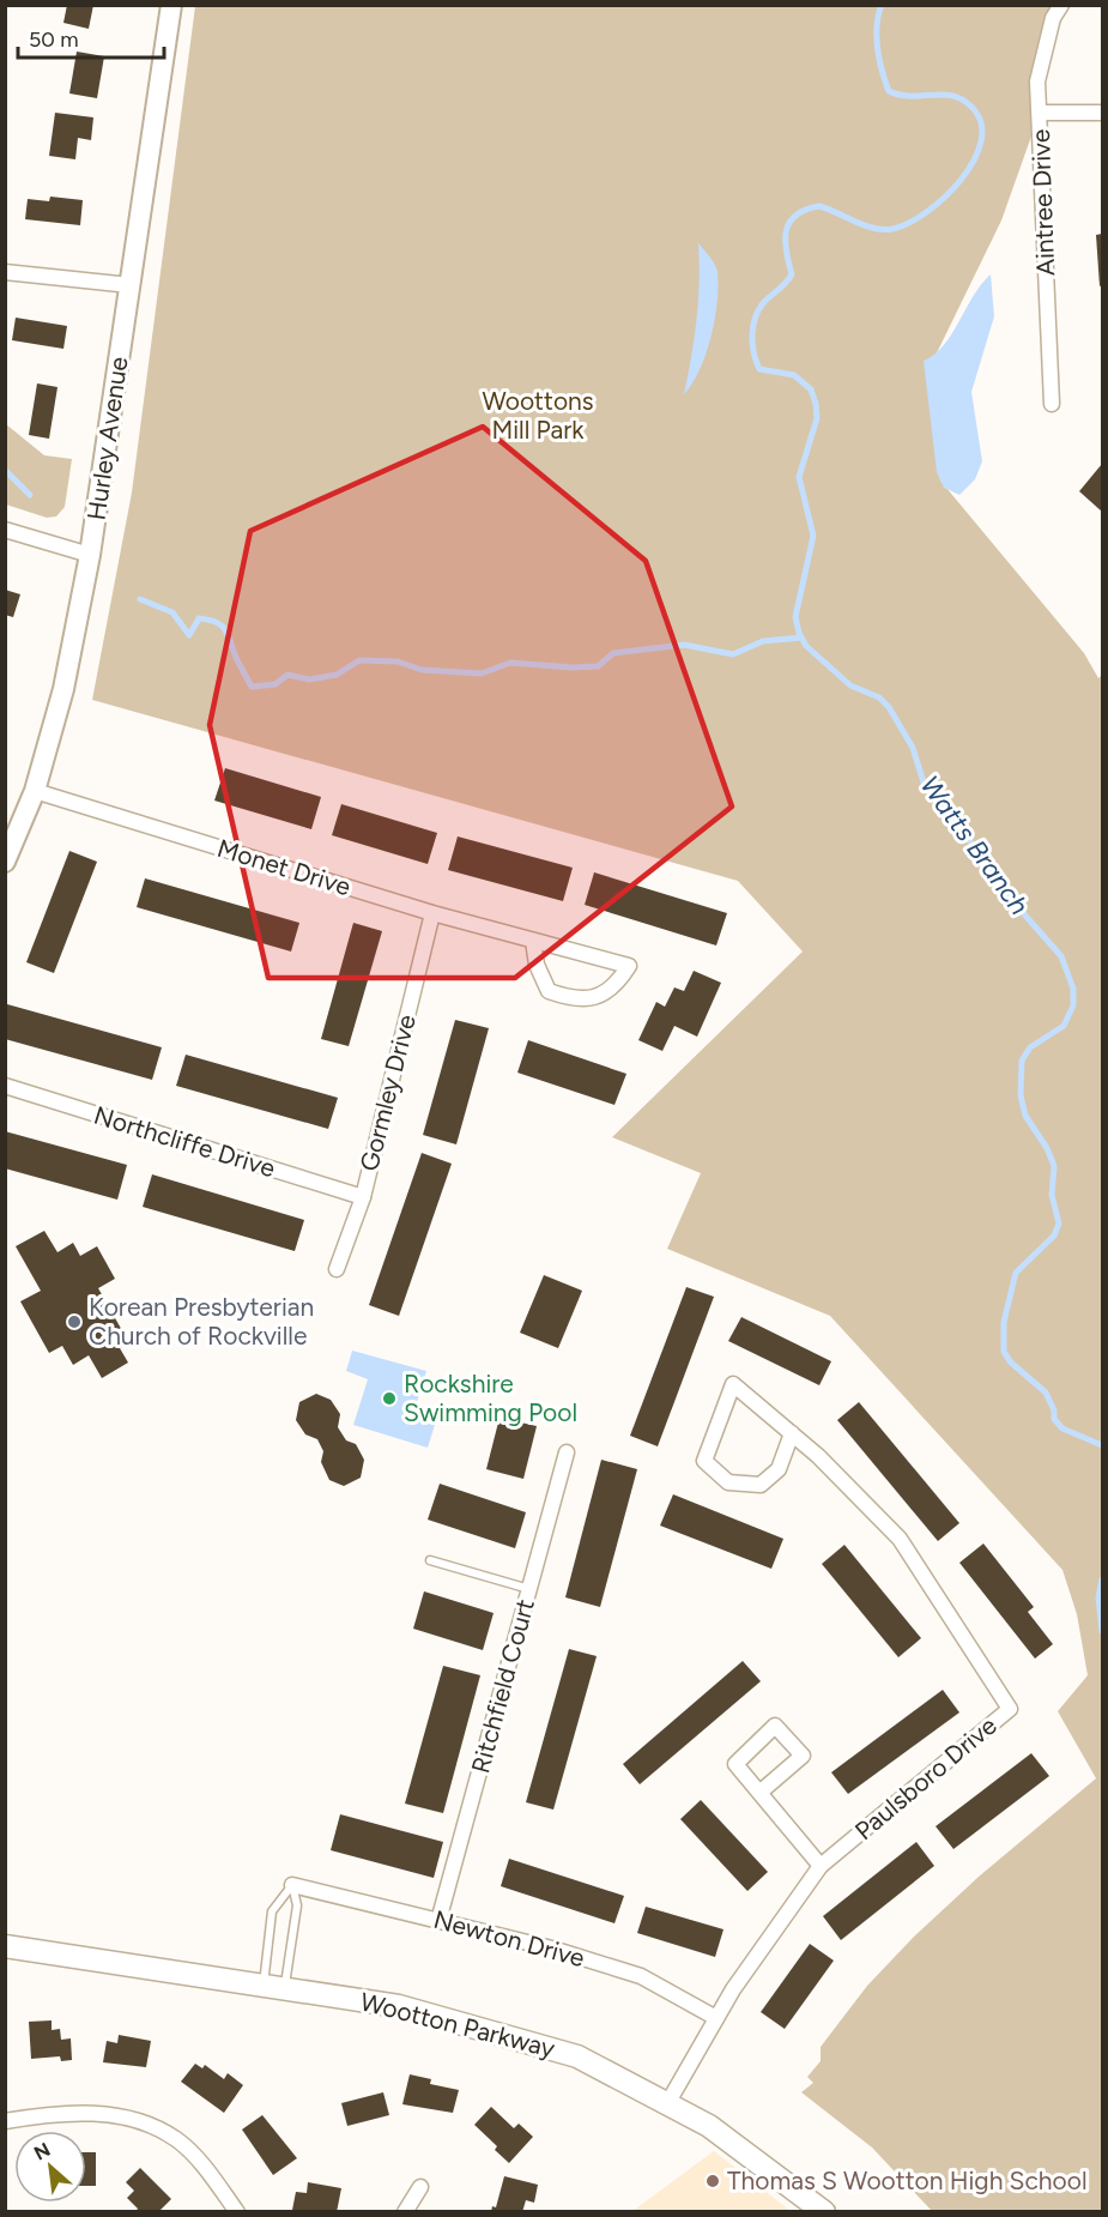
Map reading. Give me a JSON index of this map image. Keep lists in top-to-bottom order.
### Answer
{
  "streets": {
    "main road": ["Wootton Parkway"],
    "street": [
      "Aintree Drive",
      "Hurley Avenue",
      "Monet Drive",
      "Gormley Drive",
      "Northcliffe Drive",
      "Ritchfield Court",
      "Paulsboro Drive",
      "Newton Drive"
    ]
  },
  "crossings": [
    ["Hurley Avenue", "Monet Drive"],
    ["Monet Drive", "Gormley Drive"],
    ["Gormley Drive", "Northcliffe Drive"],
    ["Ritchfield Court", "Newton Drive"],
    ["Paulsboro Drive", "Newton Drive"],
    ["Paulsboro Drive", "Wootton Parkway"]
  ],
  "water": ["Watts Branch"],
  "parks": ["Woottons Mill Park"],
  "places": ["Korean Presbyterian Church of Rockville", "Rockshire Swimming Pool", "Thomas S Wootton High School"],
  "scale_bar": "50 m",
  "north": "top left"
}
